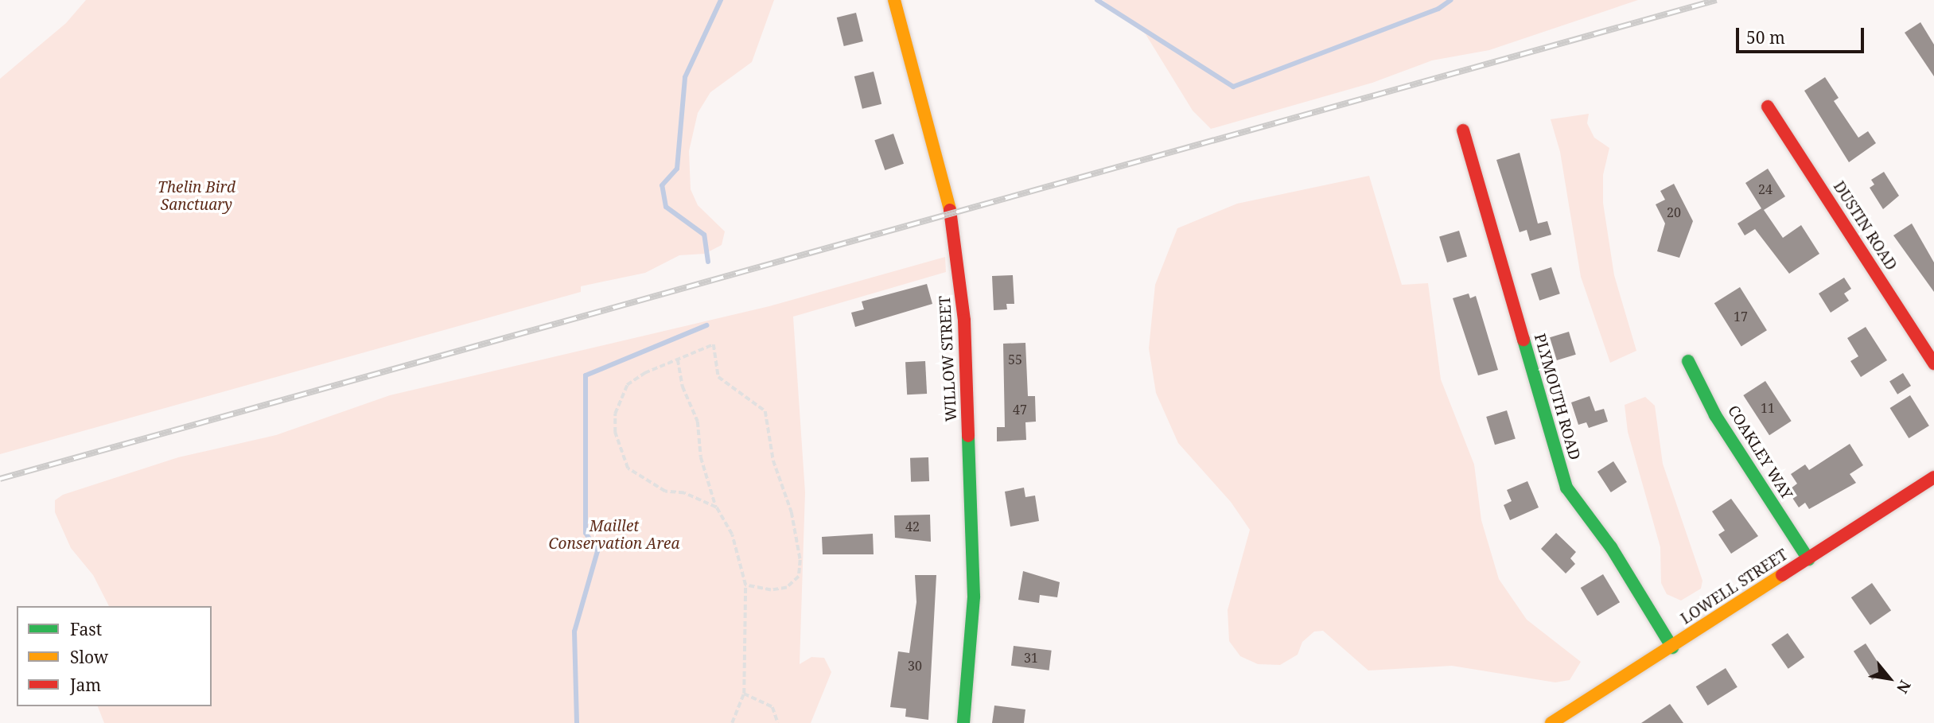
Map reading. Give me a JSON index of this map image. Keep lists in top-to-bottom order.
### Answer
{
  "streets": {
    "main road": [
      "DUSTIN ROAD",
      "WILLOW STREET",
      "PLYMOUTH ROAD",
      "COAKLEY WAY",
      "LOWELL STREET"
    ]
  },
  "crossings": [
    ["PLYMOUTH ROAD", "LOWELL STREET"],
    ["COAKLEY WAY", "LOWELL STREET"]
  ],
  "parks": ["Thelin Bird Sanctuary", "Maillet Conservation Area"],
  "house_numbers": [
    "24",
    "20",
    "17",
    "55",
    "11",
    "47",
    "42",
    "31",
    "30"
  ],
  "legend": ["Fast", "Slow", "Jam"],
  "scale_bar": "50 m",
  "north": "bottom right"
}
